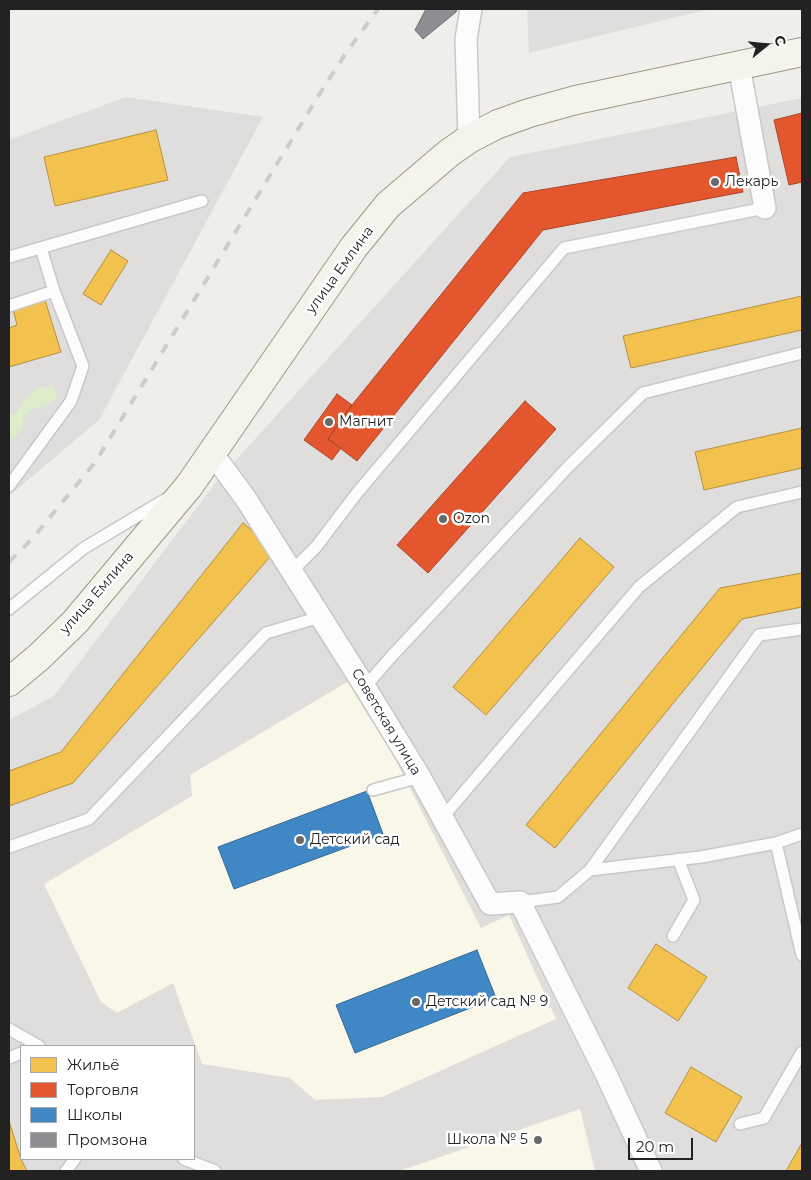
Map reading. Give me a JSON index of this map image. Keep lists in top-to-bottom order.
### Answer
{
  "streets": {
    "street": ["улица Емлина", "Советская улица"]
  },
  "crossings": [
    ["улица Емлина", "Советская улица"]
  ],
  "places": [
    "Лекарь",
    "Магнит",
    "Ozon",
    "Детский сад",
    "Детский сад № 9",
    "Школа № 5"
  ],
  "legend": [
    "Жильё",
    "Торговля",
    "Школы",
    "Промзона"
  ],
  "scale_bar": "20 m",
  "north": "right"
}
